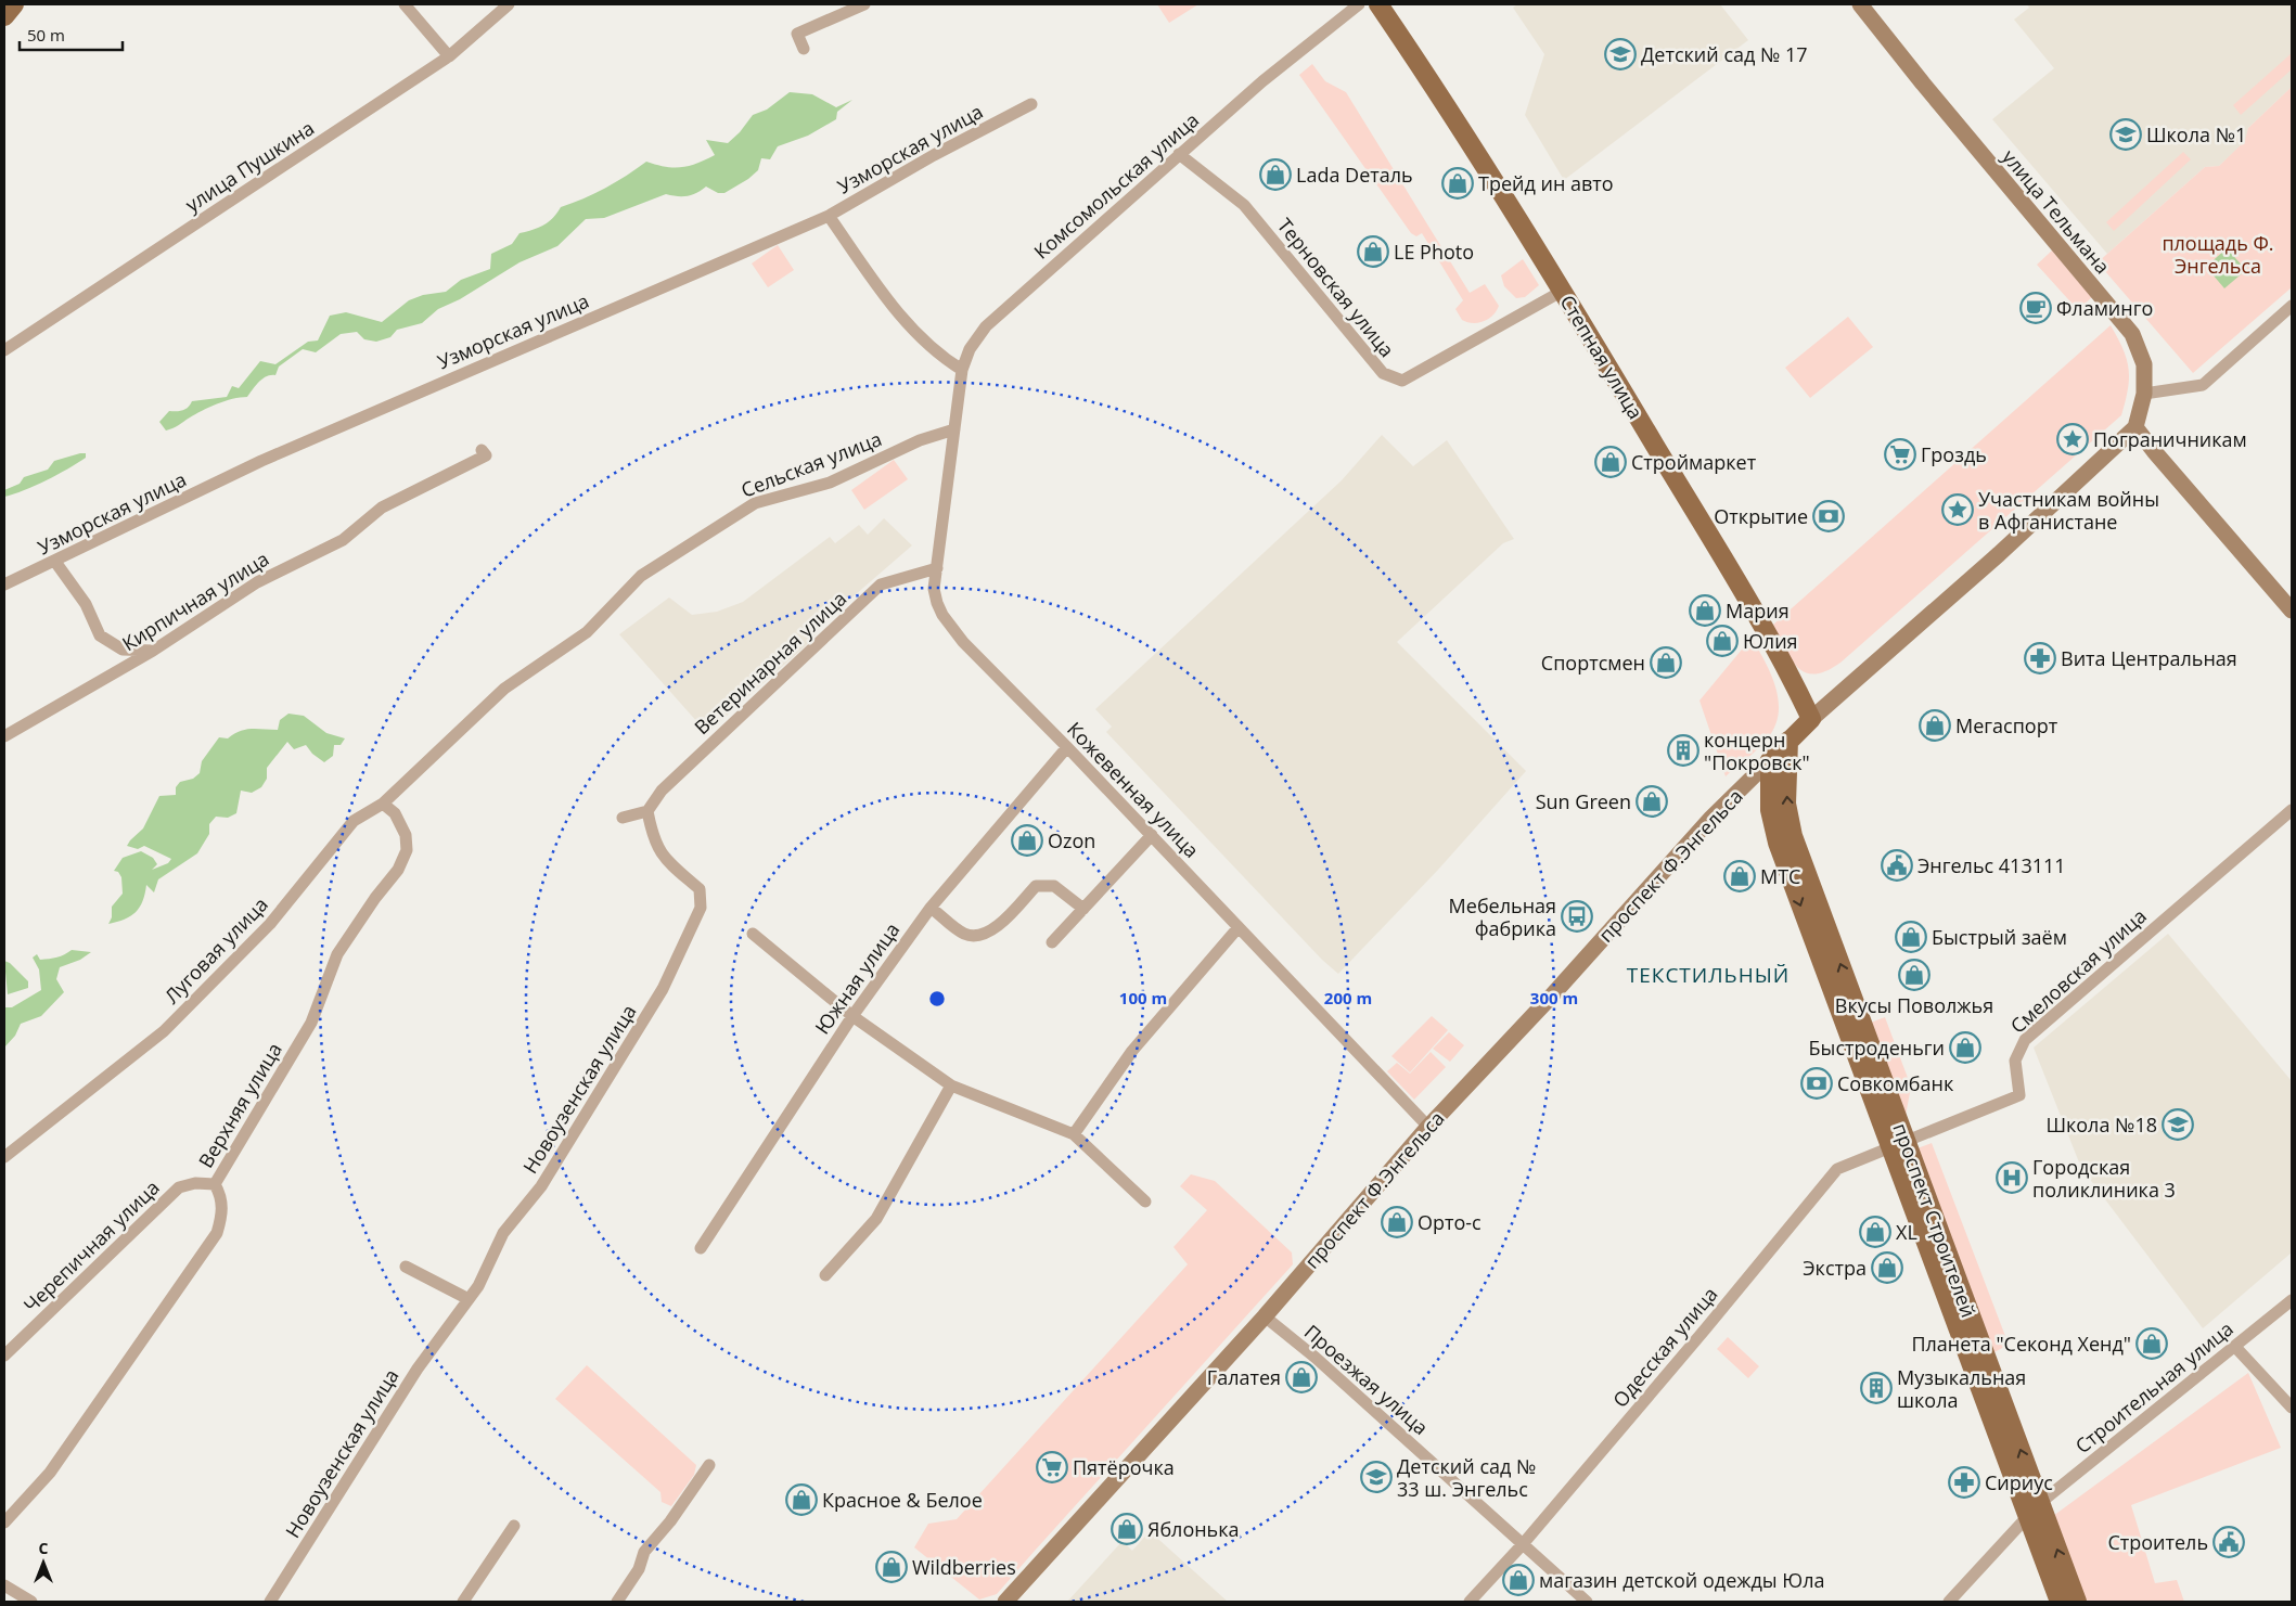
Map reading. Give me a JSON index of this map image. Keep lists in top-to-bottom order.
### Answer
{
  "streets": {
    "main road": ["Степная улица", "проспект Ф.Энгельса", "проспект Строителей"],
    "street": [
      "Узморская улица",
      "улица Пушкина",
      "Комсомольская улица",
      "улица Тельмана",
      "Терновская улица",
      "Сельская улица",
      "Кирпичная улица",
      "Ветеринарная улица",
      "Кожевенная улица",
      "Луговая улица",
      "Смеловская улица",
      "Южная улица",
      "Новоузенская улица",
      "Верхняя улица",
      "Черепичная улица",
      "Одесская улица",
      "Проезжая улица",
      "Строительная улица"
    ]
  },
  "crossings": [
    ["Комсомольская улица", "Терновская улица"],
    ["Комсомольская улица", "Сельская улица"],
    ["Комсомольская улица", "Кожевенная улица"],
    ["улица Тельмана", "проспект Ф.Энгельса"],
    ["Терновская улица", "Степная улица"],
    ["Степная улица", "проспект Ф.Энгельса"],
    ["Сельская улица", "Кожевенная улица"],
    ["Сельская улица", "Луговая улица"],
    ["Ветеринарная улица", "Кожевенная улица"],
    ["Ветеринарная улица", "Новоузенская улица"],
    ["Кожевенная улица", "проспект Ф.Энгельса"],
    ["Кожевенная улица", "Южная улица"],
    ["проспект Ф.Энгельса", "проспект Строителей"],
    ["проспект Ф.Энгельса", "Проезжая улица"],
    ["Луговая улица", "Верхняя улица"],
    ["Смеловская улица", "проспект Строителей"],
    ["Смеловская улица", "Одесская улица"],
    ["Верхняя улица", "Черепичная улица"],
    ["проспект Строителей", "Одесская улица"],
    ["проспект Строителей", "Строительная улица"],
    ["Одесская улица", "Проезжая улица"]
  ],
  "districts": ["ТЕКСТИЛЬНЫЙ"],
  "parks": ["площадь Ф. Энгельса"],
  "places": {
    "school or university": [
      "Детский сад № 17",
      "Школа №1",
      "Школа №18",
      "Детский сад № 33 ш. Энгельс"
    ],
    "shop": [
      "Lada Dеталь",
      "Трейд ин авто",
      "LE Photo",
      "Строймаркет",
      "Мария",
      "Юлия",
      "Спортсмен",
      "Мегаспорт",
      "Sun Green",
      "Ozon",
      "МТС",
      "Быстрый заём",
      "Вкусы Поволжья",
      "Быстроденьги",
      "Орто-с",
      "XL",
      "Экстра",
      "Планета \"Секонд Хенд\"",
      "Галатея",
      "Красное & Белое",
      "Яблонька",
      "Wildberries",
      "магазин детской одежды Юла"
    ],
    "cafe": ["Фламинго"],
    "place": ["Пограничникам", "Участникам войны в Афганистане"],
    "supermarket": ["Гроздь", "Пятёрочка"],
    "bank": ["Открытие", "Совкомбанк"],
    "pharmacy": ["Вита Центральная", "Сириус"],
    "building": ["концерн \"Покровск\"", "Музыкальная школа"],
    "public building": ["Энгельс 413111", "Строитель"],
    "bus stop": ["Мебельная фабрика"],
    "hospital": ["Городская поликлиника 3"]
  },
  "scale_bar": "50 m",
  "north": "top",
  "rings": ["100 m", "200 m", "300 m"]
}
